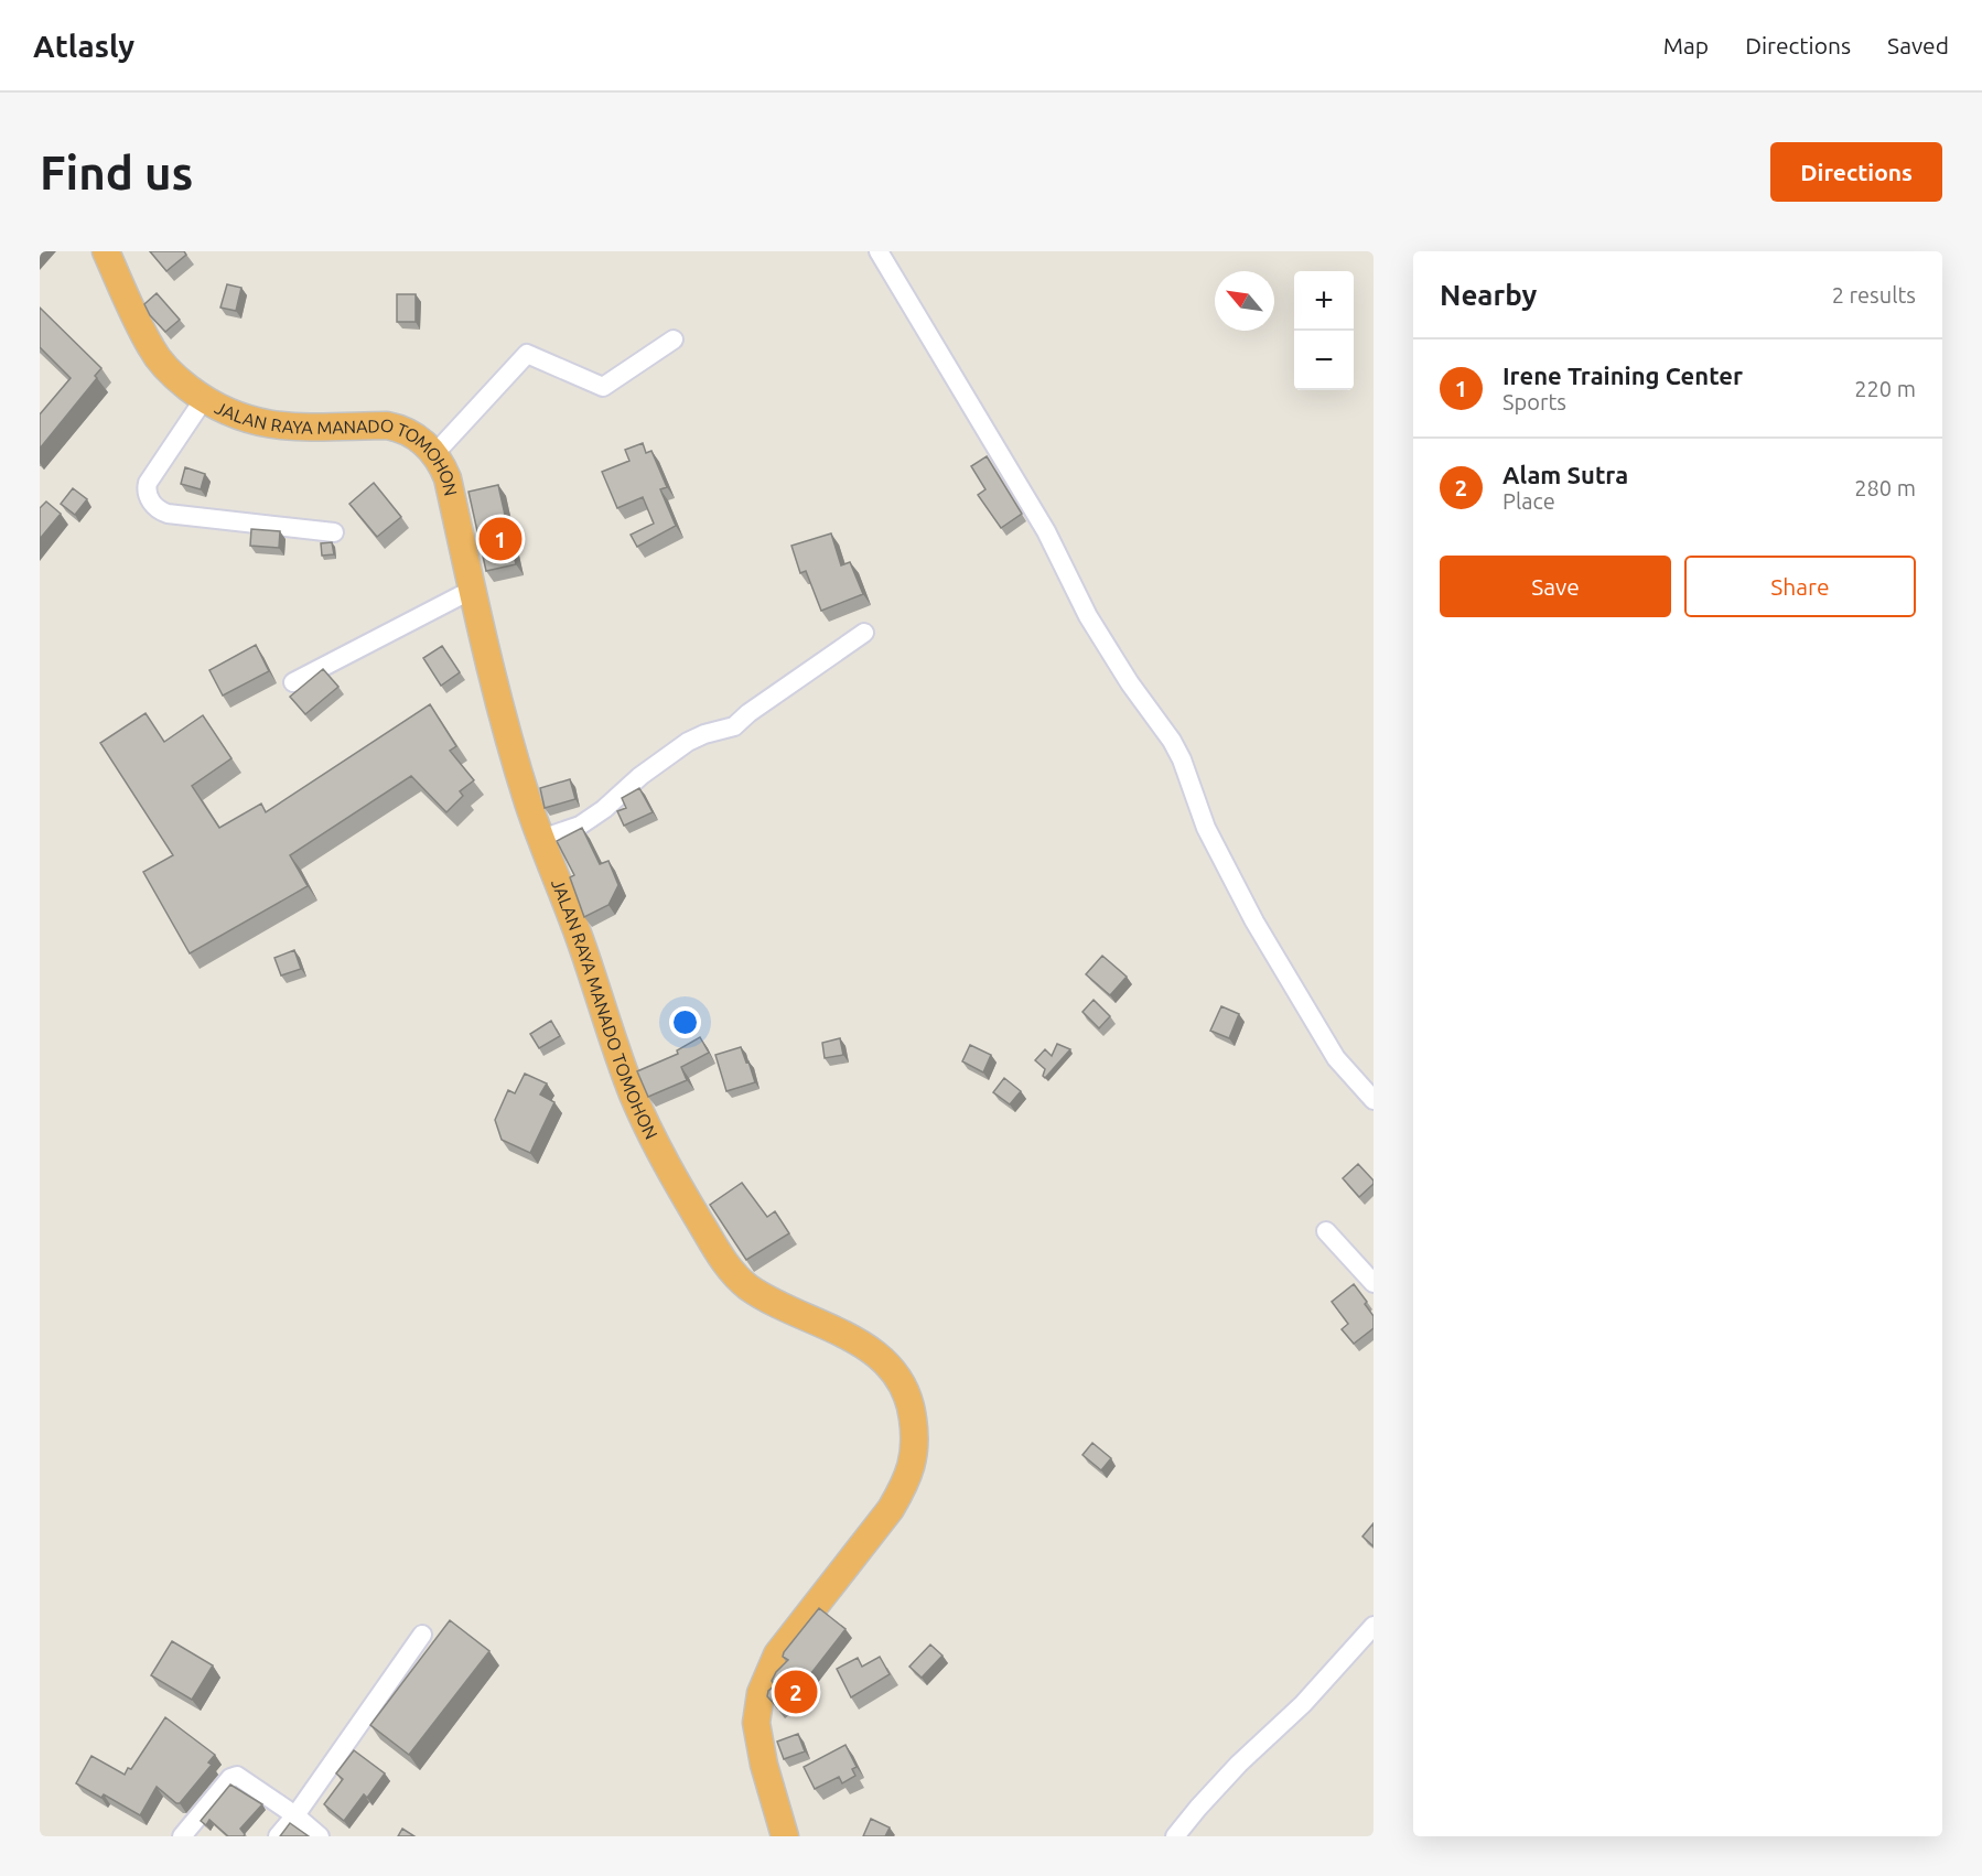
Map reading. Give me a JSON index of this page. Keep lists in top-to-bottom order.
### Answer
{
  "streets": {
    "highway": ["JALAN RAYA MANADO TOMOHON"]
  },
  "north": "top left",
  "page": {
    "header": "Atlasly",
    "nav": ["Map", "Directions", "Saved"],
    "buttons": [
      "Directions",
      ["Save", "Share"]
    ],
    "title": "Find us",
    "heading": ["Nearby", "2 results"],
    "map_buttons": ["+", "−"],
    "list": [
      {
        "mark": "1",
        "name": "Irene Training Center",
        "note": "Sports",
        "value": "220 m"
      },
      {
        "mark": "2",
        "name": "Alam Sutra",
        "note": "Place",
        "value": "280 m"
      }
    ],
    "pins": ["1", "2"]
  }
}
